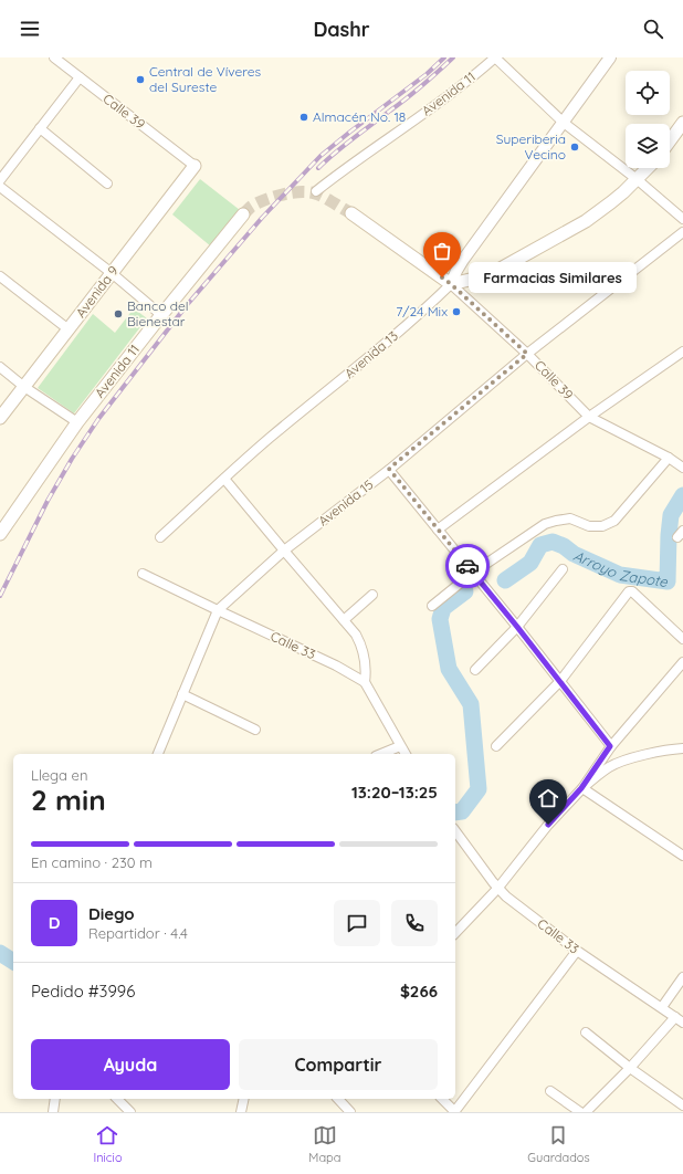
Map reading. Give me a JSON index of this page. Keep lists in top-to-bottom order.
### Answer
{
  "streets": {
    "main road": ["Avenida 11", "Calle 39", "Avenida 9"],
    "street": ["Avenida 13", "Avenida 15", "Calle 33"]
  },
  "crossings": [
    ["Calle 39", "Avenida 9"],
    ["Calle 39", "Avenida 13"],
    ["Calle 39", "Avenida 15"],
    ["Avenida 15", "Calle 33"]
  ],
  "water": ["Arroyo Zapote"],
  "places": [
    "Central de Víveres del Sureste",
    "Almacén No. 18",
    "Superiberia Vecino",
    "Farmacias Similares",
    "7/24 Mix",
    "Banco del Bienestar"
  ],
  "page": {
    "header": "Dashr",
    "bubble": "Farmacias Similares",
    "heading": ["2 min", "Llega en", "13:20–13:25"],
    "panel": [
      "Diego",
      "Repartidor · 4.4",
      "Pedido #3996",
      "$266"
    ],
    "bar": "En camino · 230 m",
    "round": "D",
    "buttons": ["Ayuda", "Compartir"],
    "tabs": ["Inicio", "Mapa", "Guardados"]
  }
}
